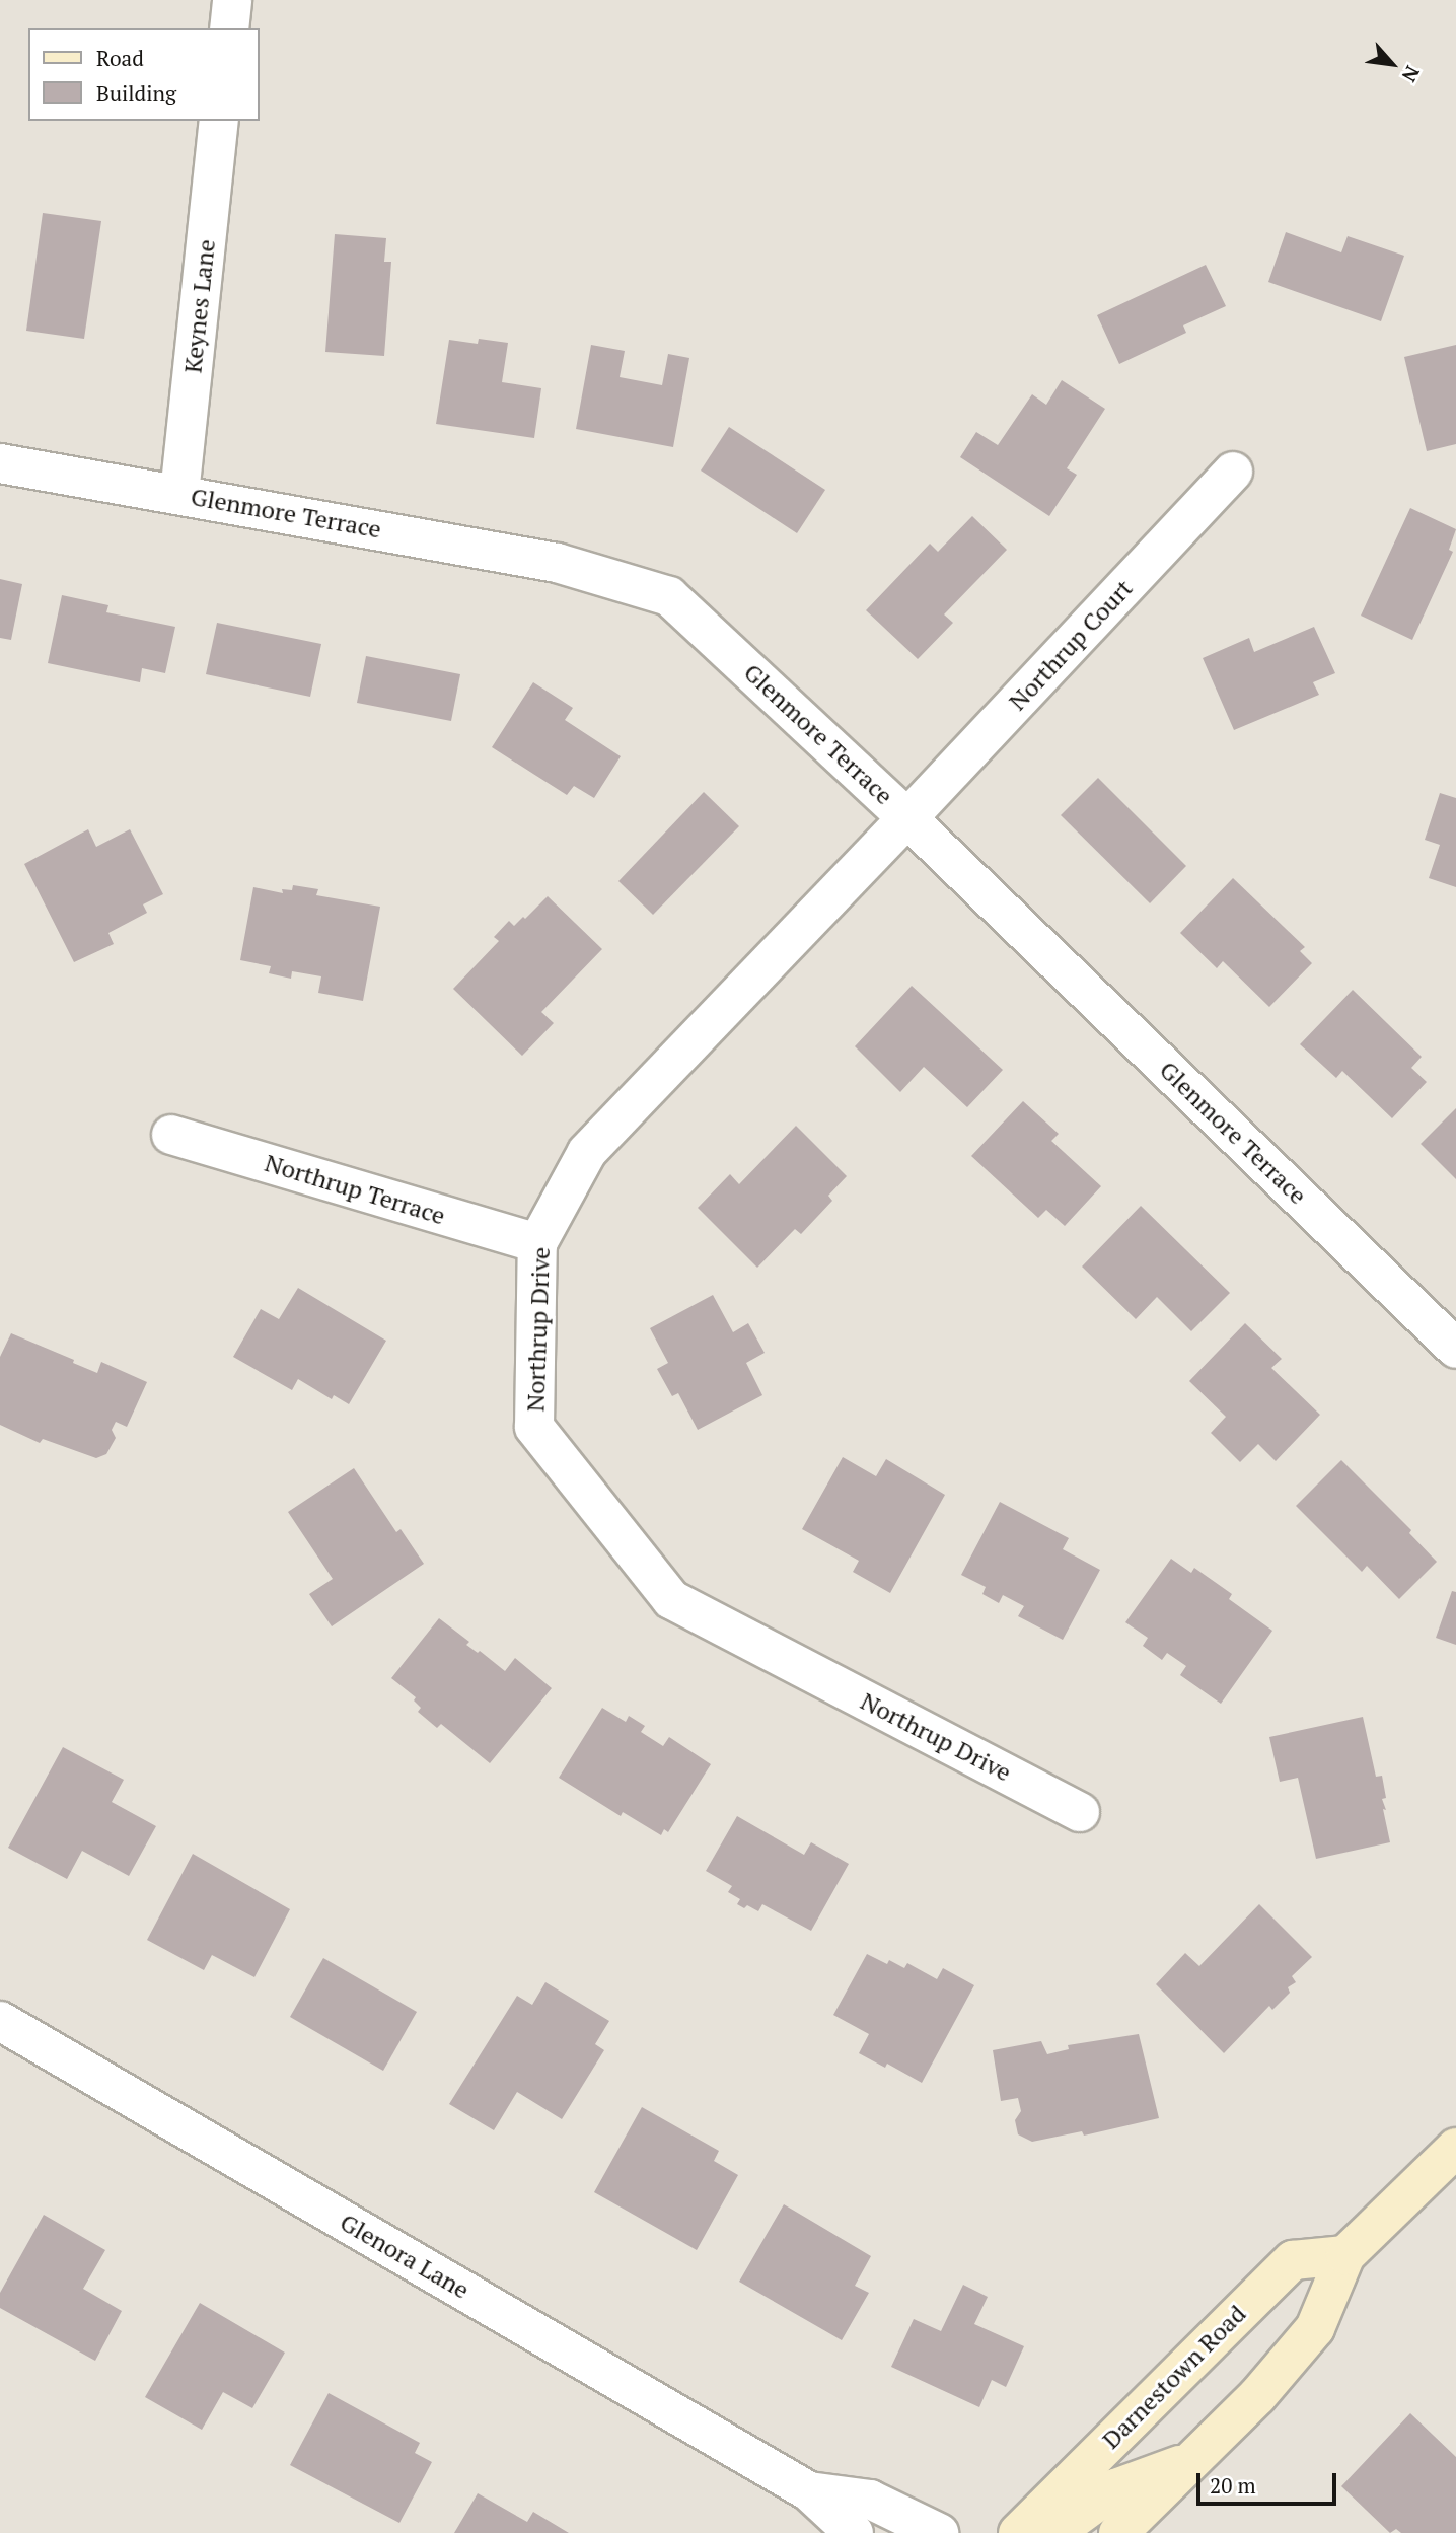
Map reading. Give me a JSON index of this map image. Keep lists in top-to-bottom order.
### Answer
{
  "streets": {
    "main road": ["Darnestown Road"],
    "street": [
      "Keynes Lane",
      "Glenmore Terrace",
      "Northrup Court",
      "Northrup Terrace",
      "Northrup Drive",
      "Glenora Lane"
    ]
  },
  "crossings": [
    ["Keynes Lane", "Glenmore Terrace"],
    ["Glenmore Terrace", "Northrup Court"],
    ["Glenmore Terrace", "Northrup Drive"],
    ["Northrup Court", "Northrup Drive"],
    ["Northrup Terrace", "Northrup Drive"]
  ],
  "legend": ["Road", "Building"],
  "scale_bar": "20 m",
  "north": "bottom right"
}
